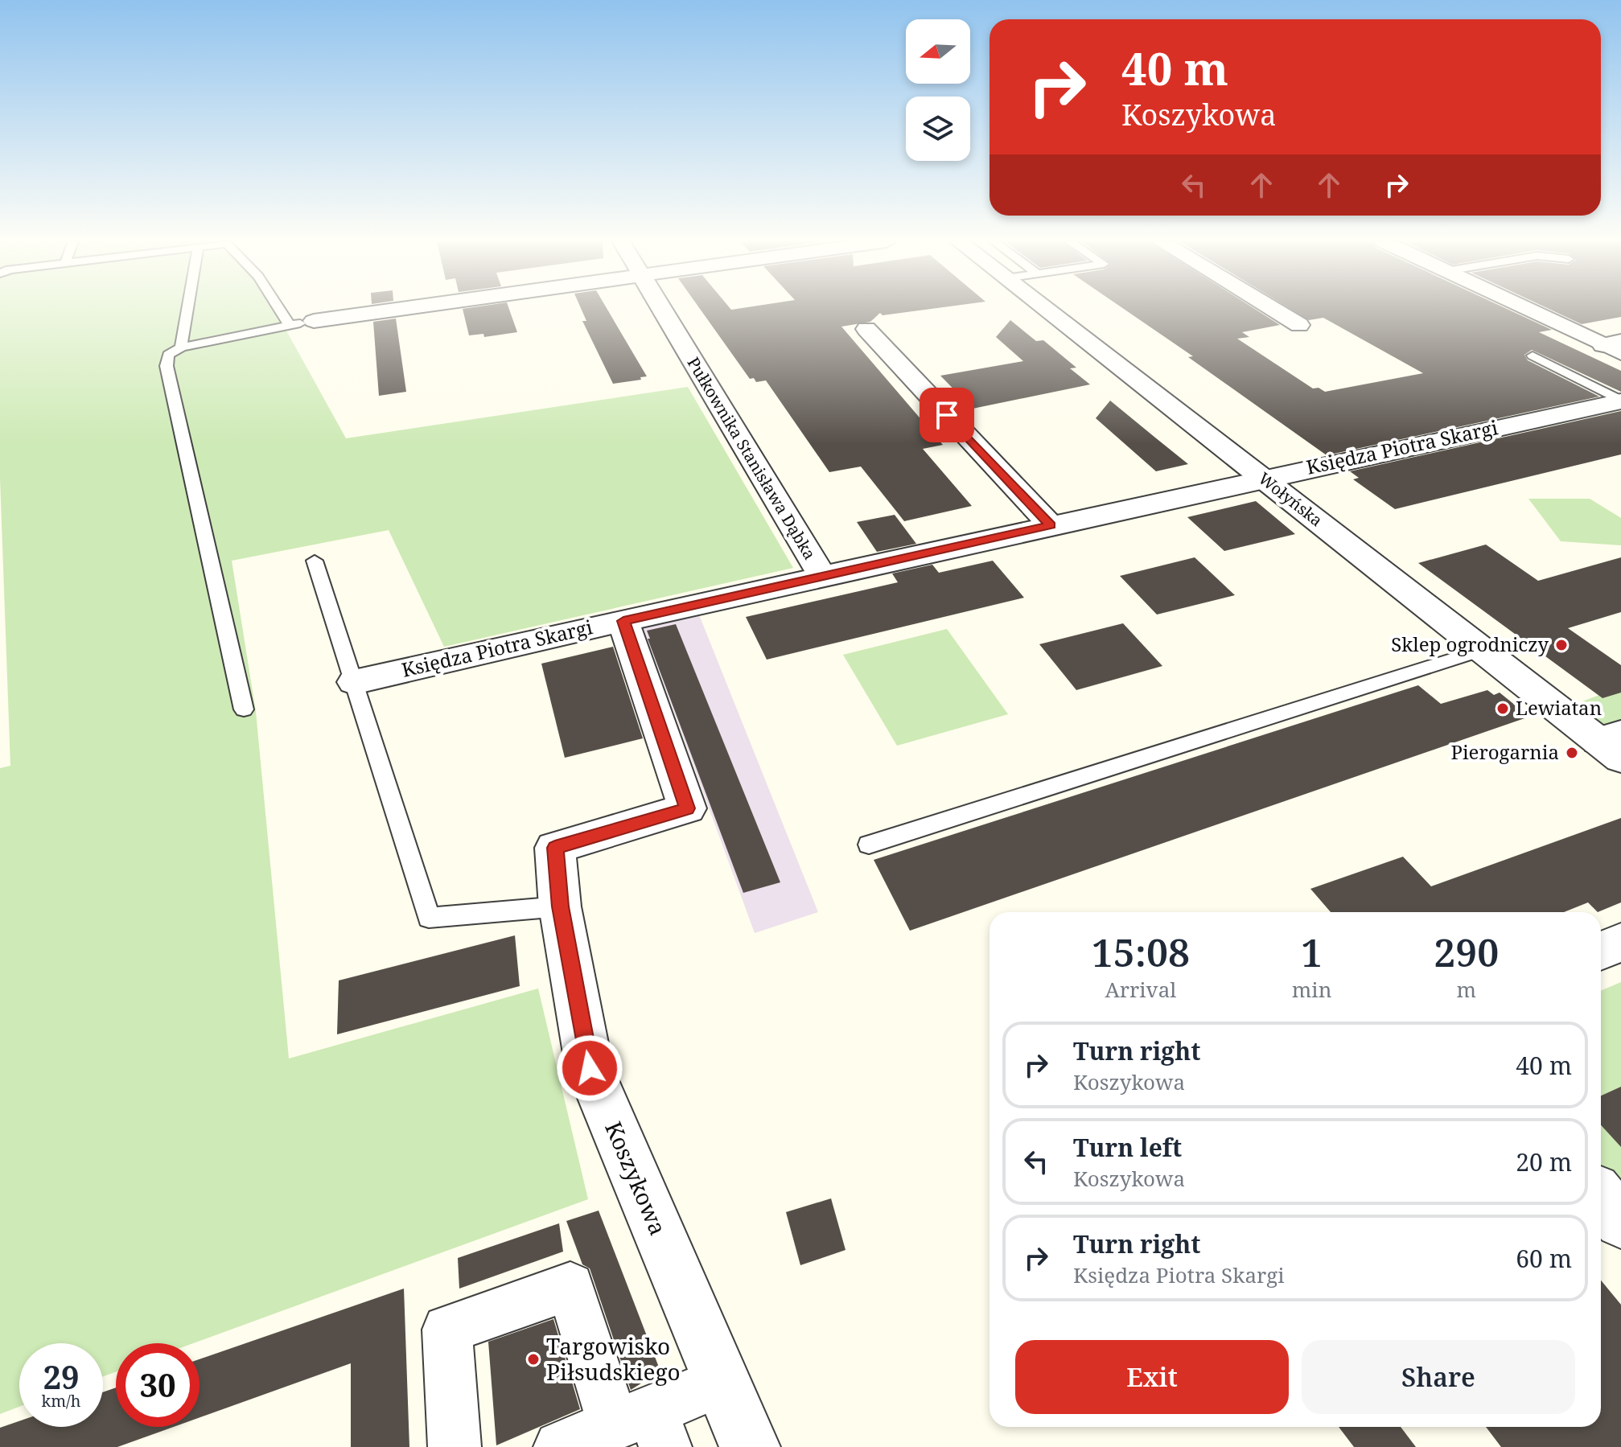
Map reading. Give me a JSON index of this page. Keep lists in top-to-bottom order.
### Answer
{
  "streets": {
    "street": [
      "Księdza Piotra Skargi",
      "Pułkownika Stanisława Dąbka",
      "Wołyńska",
      "Koszykowa"
    ]
  },
  "crossings": [
    ["Księdza Piotra Skargi", "Pułkownika Stanisława Dąbka"],
    ["Księdza Piotra Skargi", "Wołyńska"],
    ["Księdza Piotra Skargi", "Koszykowa"]
  ],
  "places": [
    "Sklep ogrodniczy",
    "Lewiatan",
    "Pierogarnia",
    "Targowisko Piłsudskiego"
  ],
  "north": "left",
  "page": {
    "turn": ["40 m", "Koszykowa"],
    "eta": [
      "15:08",
      "Arrival",
      "1",
      "min",
      "290",
      "m"
    ],
    "list": [
      {
        "name": "Turn right",
        "note": "Koszykowa",
        "value": "40 m"
      },
      {
        "name": "Turn left",
        "note": "Koszykowa",
        "value": "20 m"
      },
      {
        "name": "Turn right",
        "note": "Księdza Piotra Skargi",
        "value": "60 m"
      }
    ],
    "buttons": ["Exit", "Share"],
    "speed": "29 km/h",
    "limit": "30"
  }
}
